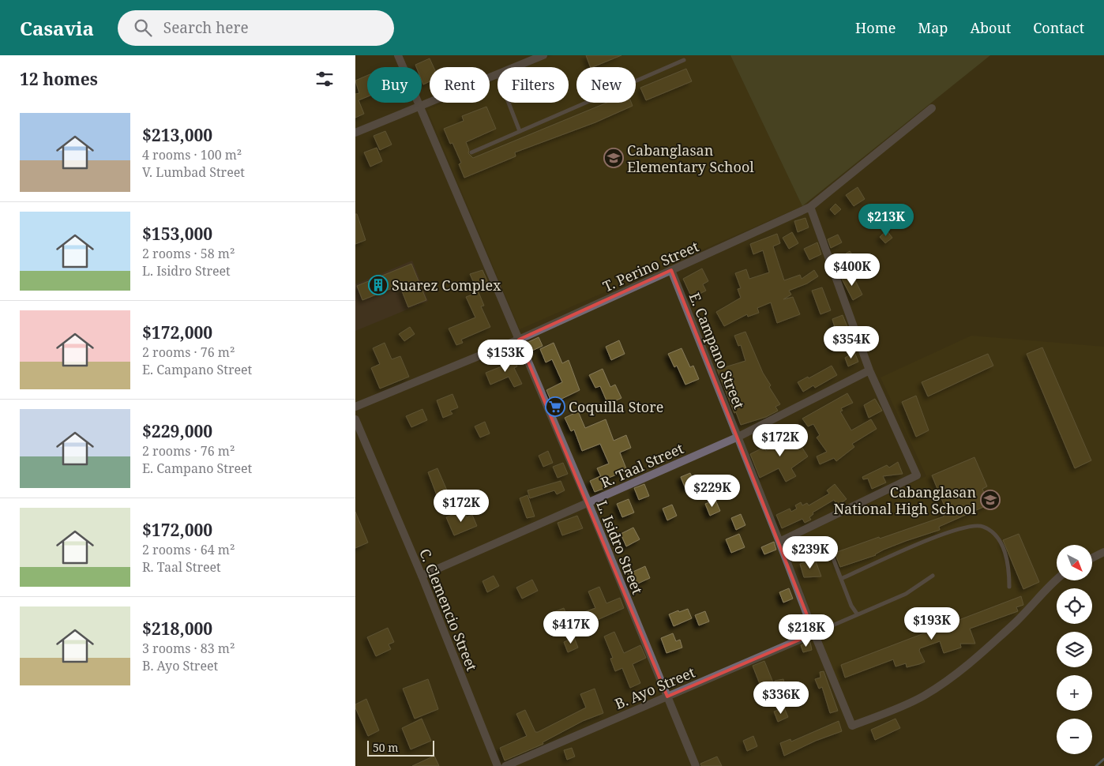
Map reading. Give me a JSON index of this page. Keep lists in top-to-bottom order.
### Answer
{
  "streets": {
    "street": [
      "T. Perino Street",
      "E. Campano Street",
      "R. Taal Street",
      "L. Isidro Street",
      "C. Clemencio Street",
      "B. Ayo Street"
    ]
  },
  "crossings": [
    ["T. Perino Street", "E. Campano Street"],
    ["T. Perino Street", "L. Isidro Street"],
    ["E. Campano Street", "R. Taal Street"],
    ["E. Campano Street", "B. Ayo Street"],
    ["R. Taal Street", "L. Isidro Street"],
    ["R. Taal Street", "C. Clemencio Street"],
    ["L. Isidro Street", "B. Ayo Street"]
  ],
  "places": {
    "school or university": ["Cabanglasan Elementary School", "Cabanglasan National High School"],
    "building": ["Suarez Complex"],
    "supermarket": ["Coquilla Store"]
  },
  "scale_bar": "50 m",
  "north": "bottom right",
  "page": {
    "header": "Casavia",
    "search": "Search here",
    "nav": [
      "Home",
      "Map",
      "About",
      "Contact"
    ],
    "heading": "12 homes",
    "chip": [
      "Buy",
      "Rent",
      "Filters",
      "New"
    ],
    "list": [
      {
        "name": "$213,000",
        "note": "4 rooms · 100 m² · V. Lumbad Street"
      },
      {
        "name": "$153,000",
        "note": "2 rooms · 58 m² · L. Isidro Street"
      },
      {
        "name": "$172,000",
        "note": "2 rooms · 76 m² · E. Campano Street"
      },
      {
        "name": "$229,000",
        "note": "2 rooms · 76 m² · E. Campano Street"
      },
      {
        "name": "$172,000",
        "note": "2 rooms · 64 m² · R. Taal Street"
      },
      {
        "name": "$218,000",
        "note": "3 rooms · 83 m² · B. Ayo Street"
      }
    ],
    "price": [
      "$213K",
      "$400K",
      "$354K",
      "$153K",
      "$172K",
      "$229K",
      "$172K",
      "$239K",
      "$193K",
      "$417K",
      "$218K",
      "$336K"
    ],
    "map_buttons": ["+", "−"],
    "scale": "50 m"
  }
}
